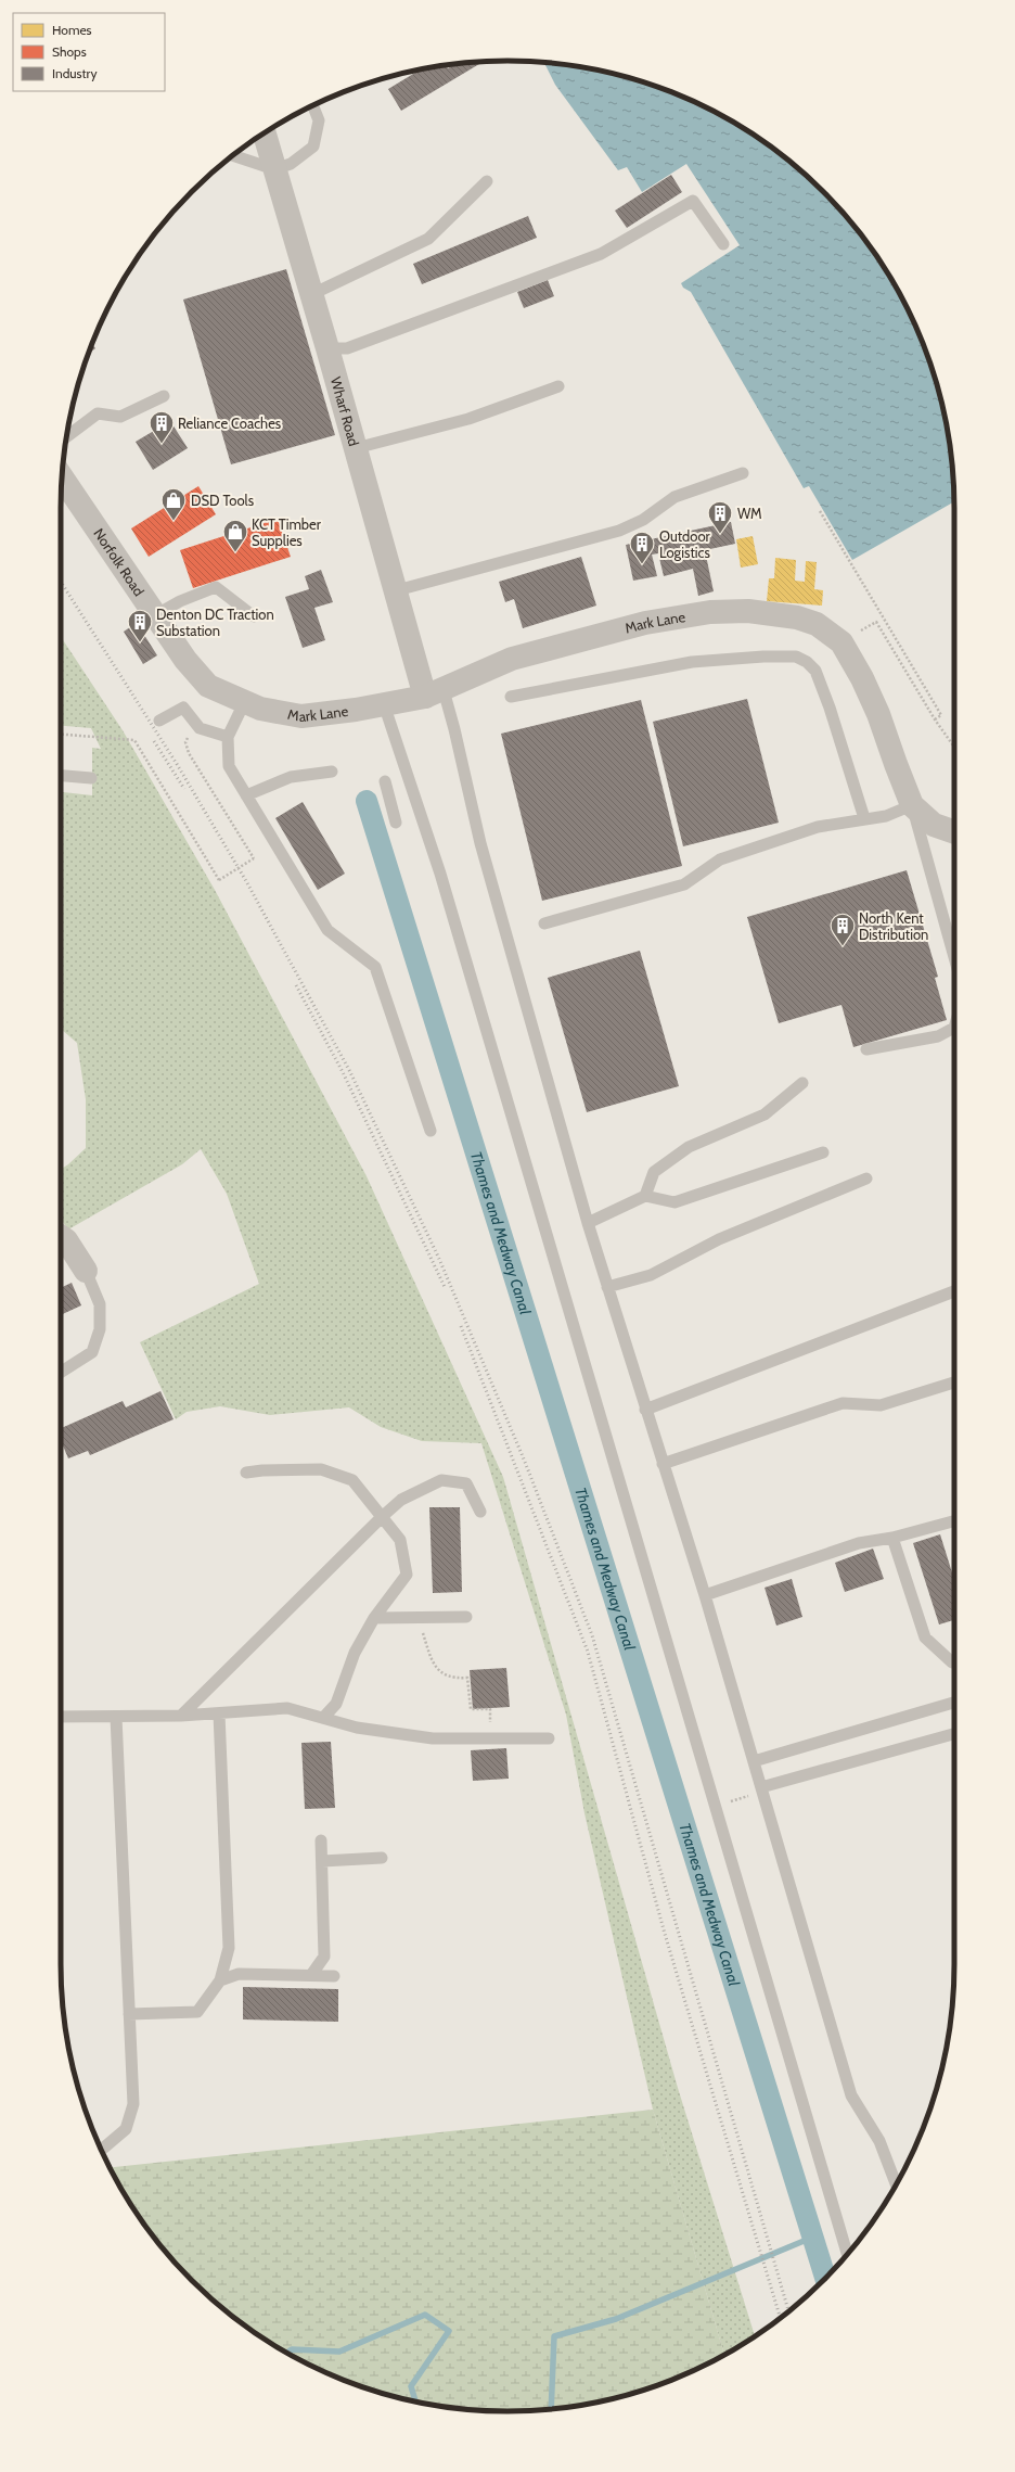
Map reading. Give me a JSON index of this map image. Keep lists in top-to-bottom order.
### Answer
{
  "streets": {
    "street": ["Wharf Road", "Norfolk Road", "Mark Lane"]
  },
  "crossings": [
    ["Wharf Road", "Mark Lane"],
    ["Norfolk Road", "Mark Lane"]
  ],
  "water": ["Thames and Medway Canal"],
  "places": {
    "building": [
      "Reliance Coaches",
      "WM",
      "Outdoor Logistics",
      "Denton DC Traction Substation",
      "North Kent Distribution"
    ],
    "shop": ["DSD Tools", "KCT Timber Supplies"]
  },
  "legend": ["Homes", "Shops", "Industry"]
}
